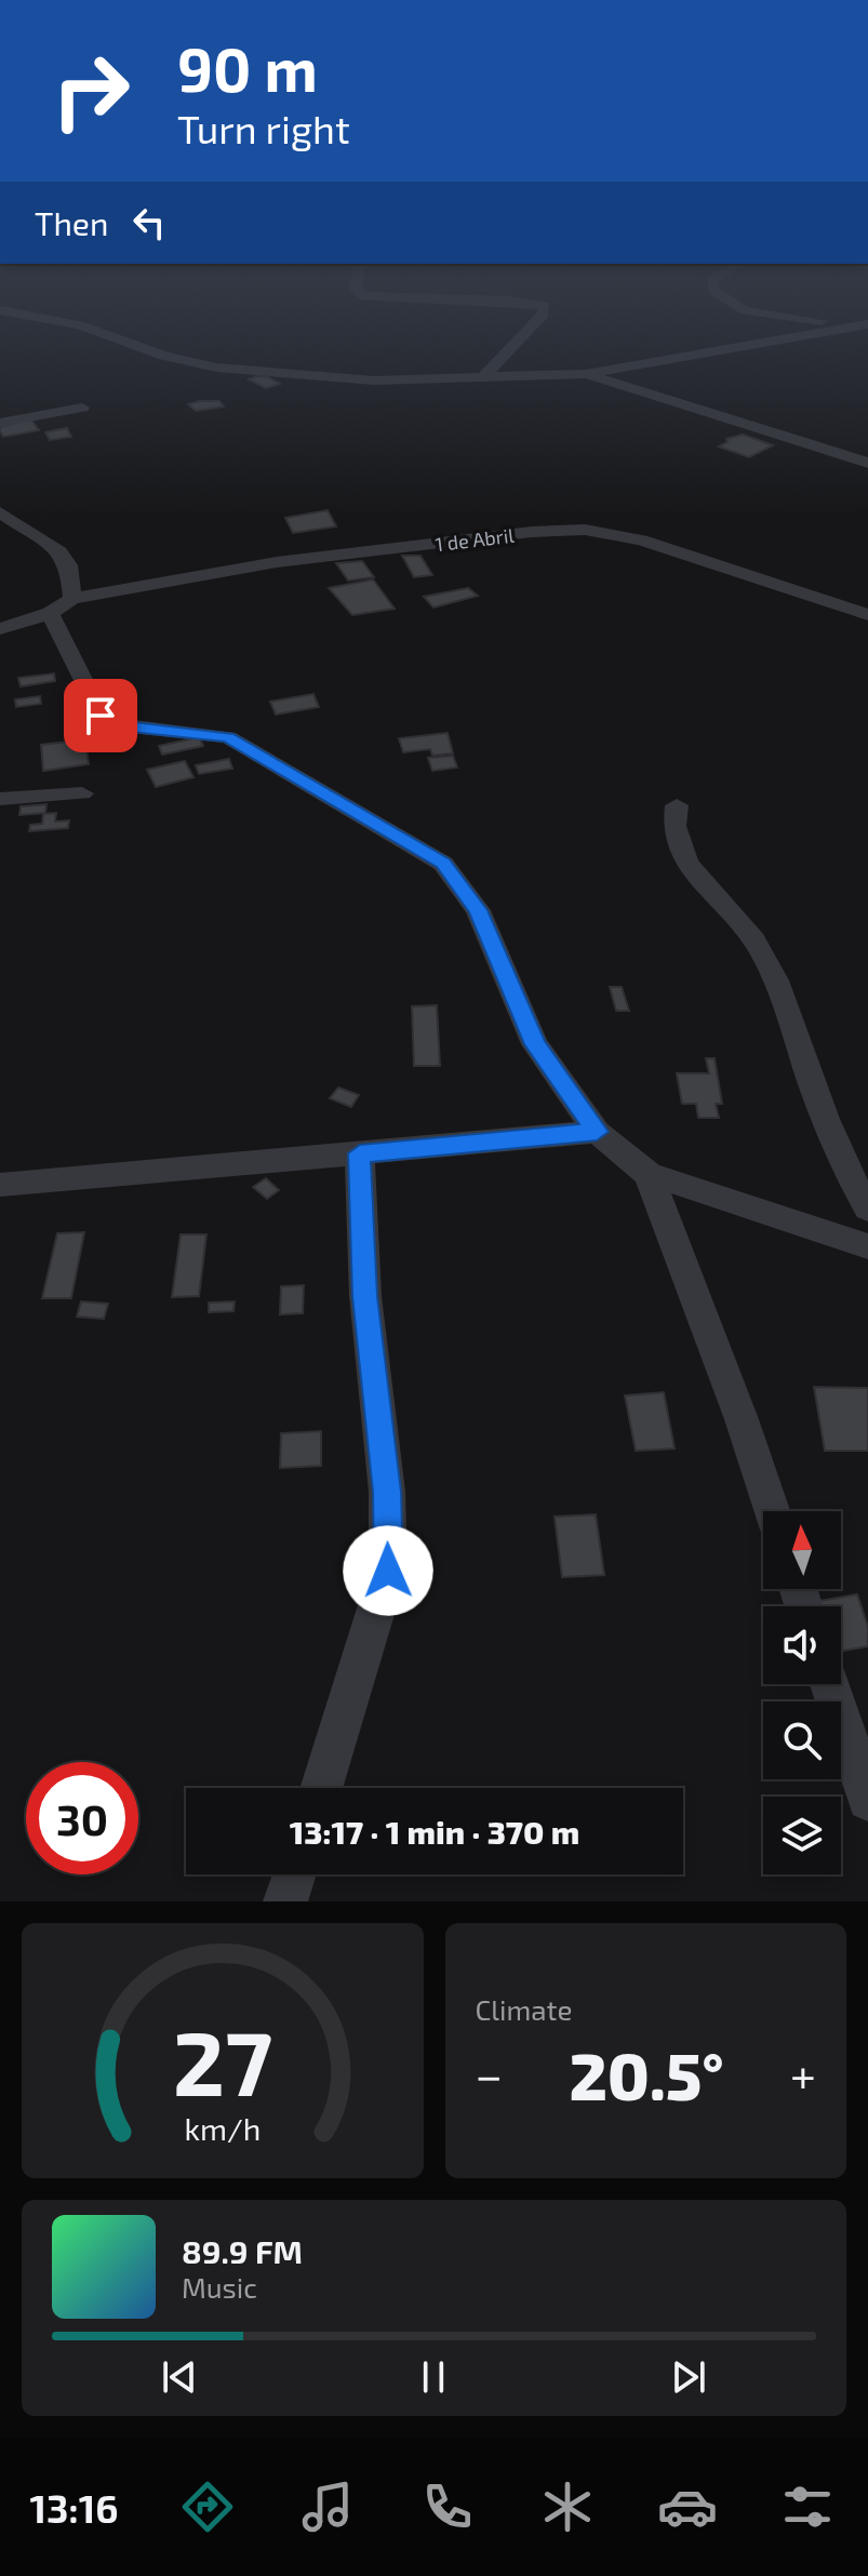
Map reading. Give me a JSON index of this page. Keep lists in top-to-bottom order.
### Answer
{
  "streets": {
    "street": ["1 de Abril"]
  },
  "north": "top",
  "page": {
    "turn": ["90 m", "Turn right"],
    "then": "Then",
    "limit": "30",
    "trip": "13:17 · 1 min · 370 m",
    "tile": "Climate",
    "heat": ["−", "20.5°", "+"],
    "song": ["89.9 FM", "Music"],
    "tabs": "13:16",
    "gauge": ["27", "km/h"]
  }
}
